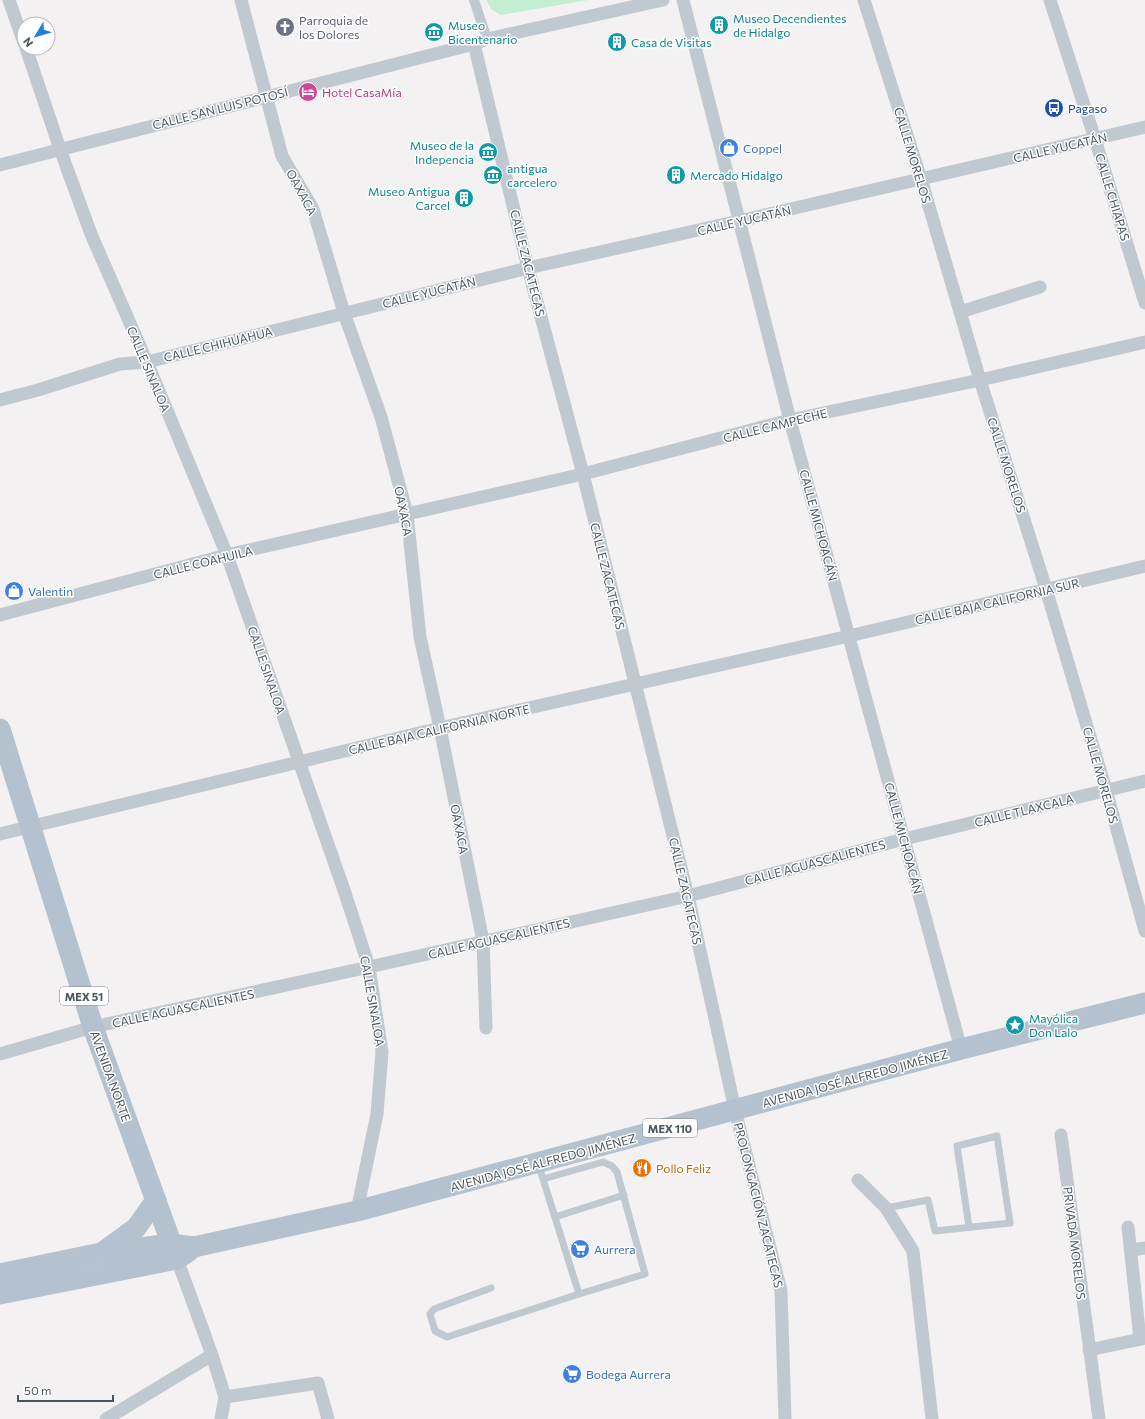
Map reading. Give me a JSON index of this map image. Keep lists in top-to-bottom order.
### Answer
{
  "streets": {
    "main road": [
      "MEX 51",
      "AVENIDA NORTE",
      "AVENIDA JOSÉ ALFREDO JIMÉNEZ",
      "MEX 110"
    ],
    "street": [
      "CALLE SAN LUIS POTOSÍ",
      "CALLE YUCATÁN",
      "CALLE MORELOS",
      "OAXACA",
      "CALLE CHIAPAS",
      "CALLE ZACATECAS",
      "CALLE CHIHUAHUA",
      "CALLE SINALOA",
      "CALLE CAMPECHE",
      "CALLE MICHOACÁN",
      "CALLE COAHUILA",
      "CALLE BAJA CALIFORNIA SUR",
      "CALLE BAJA CALIFORNIA NORTE",
      "CALLE TLAXCALA",
      "CALLE AGUASCALIENTES",
      "PROLONGACIÓN ZACATECAS",
      "PRIVADA MORELOS"
    ]
  },
  "crossings": [
    ["CALLE SAN LUIS POTOSÍ", "OAXACA"],
    ["CALLE SAN LUIS POTOSÍ", "CALLE ZACATECAS"],
    ["CALLE SAN LUIS POTOSÍ", "CALLE SINALOA"],
    ["CALLE YUCATÁN", "CALLE MORELOS"],
    ["CALLE YUCATÁN", "OAXACA"],
    ["CALLE YUCATÁN", "CALLE CHIAPAS"],
    ["CALLE YUCATÁN", "CALLE ZACATECAS"],
    ["CALLE YUCATÁN", "CALLE CHIHUAHUA"],
    ["CALLE YUCATÁN", "CALLE MICHOACÁN"],
    ["CALLE MORELOS", "CALLE CAMPECHE"],
    ["CALLE MORELOS", "CALLE BAJA CALIFORNIA SUR"],
    ["CALLE MORELOS", "CALLE TLAXCALA"],
    ["OAXACA", "CALLE CHIHUAHUA"],
    ["OAXACA", "CALLE CAMPECHE"],
    ["OAXACA", "CALLE COAHUILA"],
    ["OAXACA", "CALLE BAJA CALIFORNIA NORTE"],
    ["OAXACA", "CALLE AGUASCALIENTES"],
    ["CALLE ZACATECAS", "CALLE CAMPECHE"],
    ["CALLE ZACATECAS", "CALLE BAJA CALIFORNIA NORTE"],
    ["CALLE ZACATECAS", "CALLE AGUASCALIENTES"],
    ["CALLE ZACATECAS", "AVENIDA JOSÉ ALFREDO JIMÉNEZ"],
    ["CALLE ZACATECAS", "PROLONGACIÓN ZACATECAS"],
    ["CALLE CHIHUAHUA", "CALLE SINALOA"],
    ["CALLE SINALOA", "CALLE COAHUILA"],
    ["CALLE SINALOA", "CALLE BAJA CALIFORNIA NORTE"],
    ["CALLE SINALOA", "CALLE AGUASCALIENTES"],
    ["CALLE SINALOA", "AVENIDA JOSÉ ALFREDO JIMÉNEZ"],
    ["CALLE CAMPECHE", "CALLE MICHOACÁN"],
    ["CALLE CAMPECHE", "CALLE COAHUILA"],
    ["CALLE MICHOACÁN", "CALLE BAJA CALIFORNIA SUR"],
    ["CALLE MICHOACÁN", "CALLE BAJA CALIFORNIA NORTE"],
    ["CALLE MICHOACÁN", "CALLE TLAXCALA"],
    ["CALLE MICHOACÁN", "CALLE AGUASCALIENTES"],
    ["CALLE MICHOACÁN", "AVENIDA JOSÉ ALFREDO JIMÉNEZ"],
    ["CALLE BAJA CALIFORNIA SUR", "CALLE BAJA CALIFORNIA NORTE"],
    ["CALLE BAJA CALIFORNIA NORTE", "AVENIDA NORTE"],
    ["CALLE TLAXCALA", "CALLE AGUASCALIENTES"],
    ["CALLE AGUASCALIENTES", "AVENIDA NORTE"],
    ["AVENIDA NORTE", "AVENIDA JOSÉ ALFREDO JIMÉNEZ"],
    ["AVENIDA JOSÉ ALFREDO JIMÉNEZ", "PROLONGACIÓN ZACATECAS"]
  ],
  "places": {
    "building": [
      "Museo Decendientes de Hidalgo",
      "Casa de Visitas",
      "Mercado Hidalgo",
      "Museo Antigua Carcel"
    ],
    "church": ["Parroquia de los Dolores"],
    "museum": ["Museo Bicentenario", "Museo de la Indepencia", "antigua carcelero"],
    "hotel": ["Hotel CasaMía"],
    "bus stop": ["Pagaso"],
    "shop": ["Coppel", "Valentin"],
    "place": ["Mayólica Don Lalo"],
    "restaurant": ["Pollo Feliz"],
    "supermarket": ["Aurrera", "Bodega Aurrera"]
  },
  "scale_bar": "50 m",
  "north": "bottom left"
}
